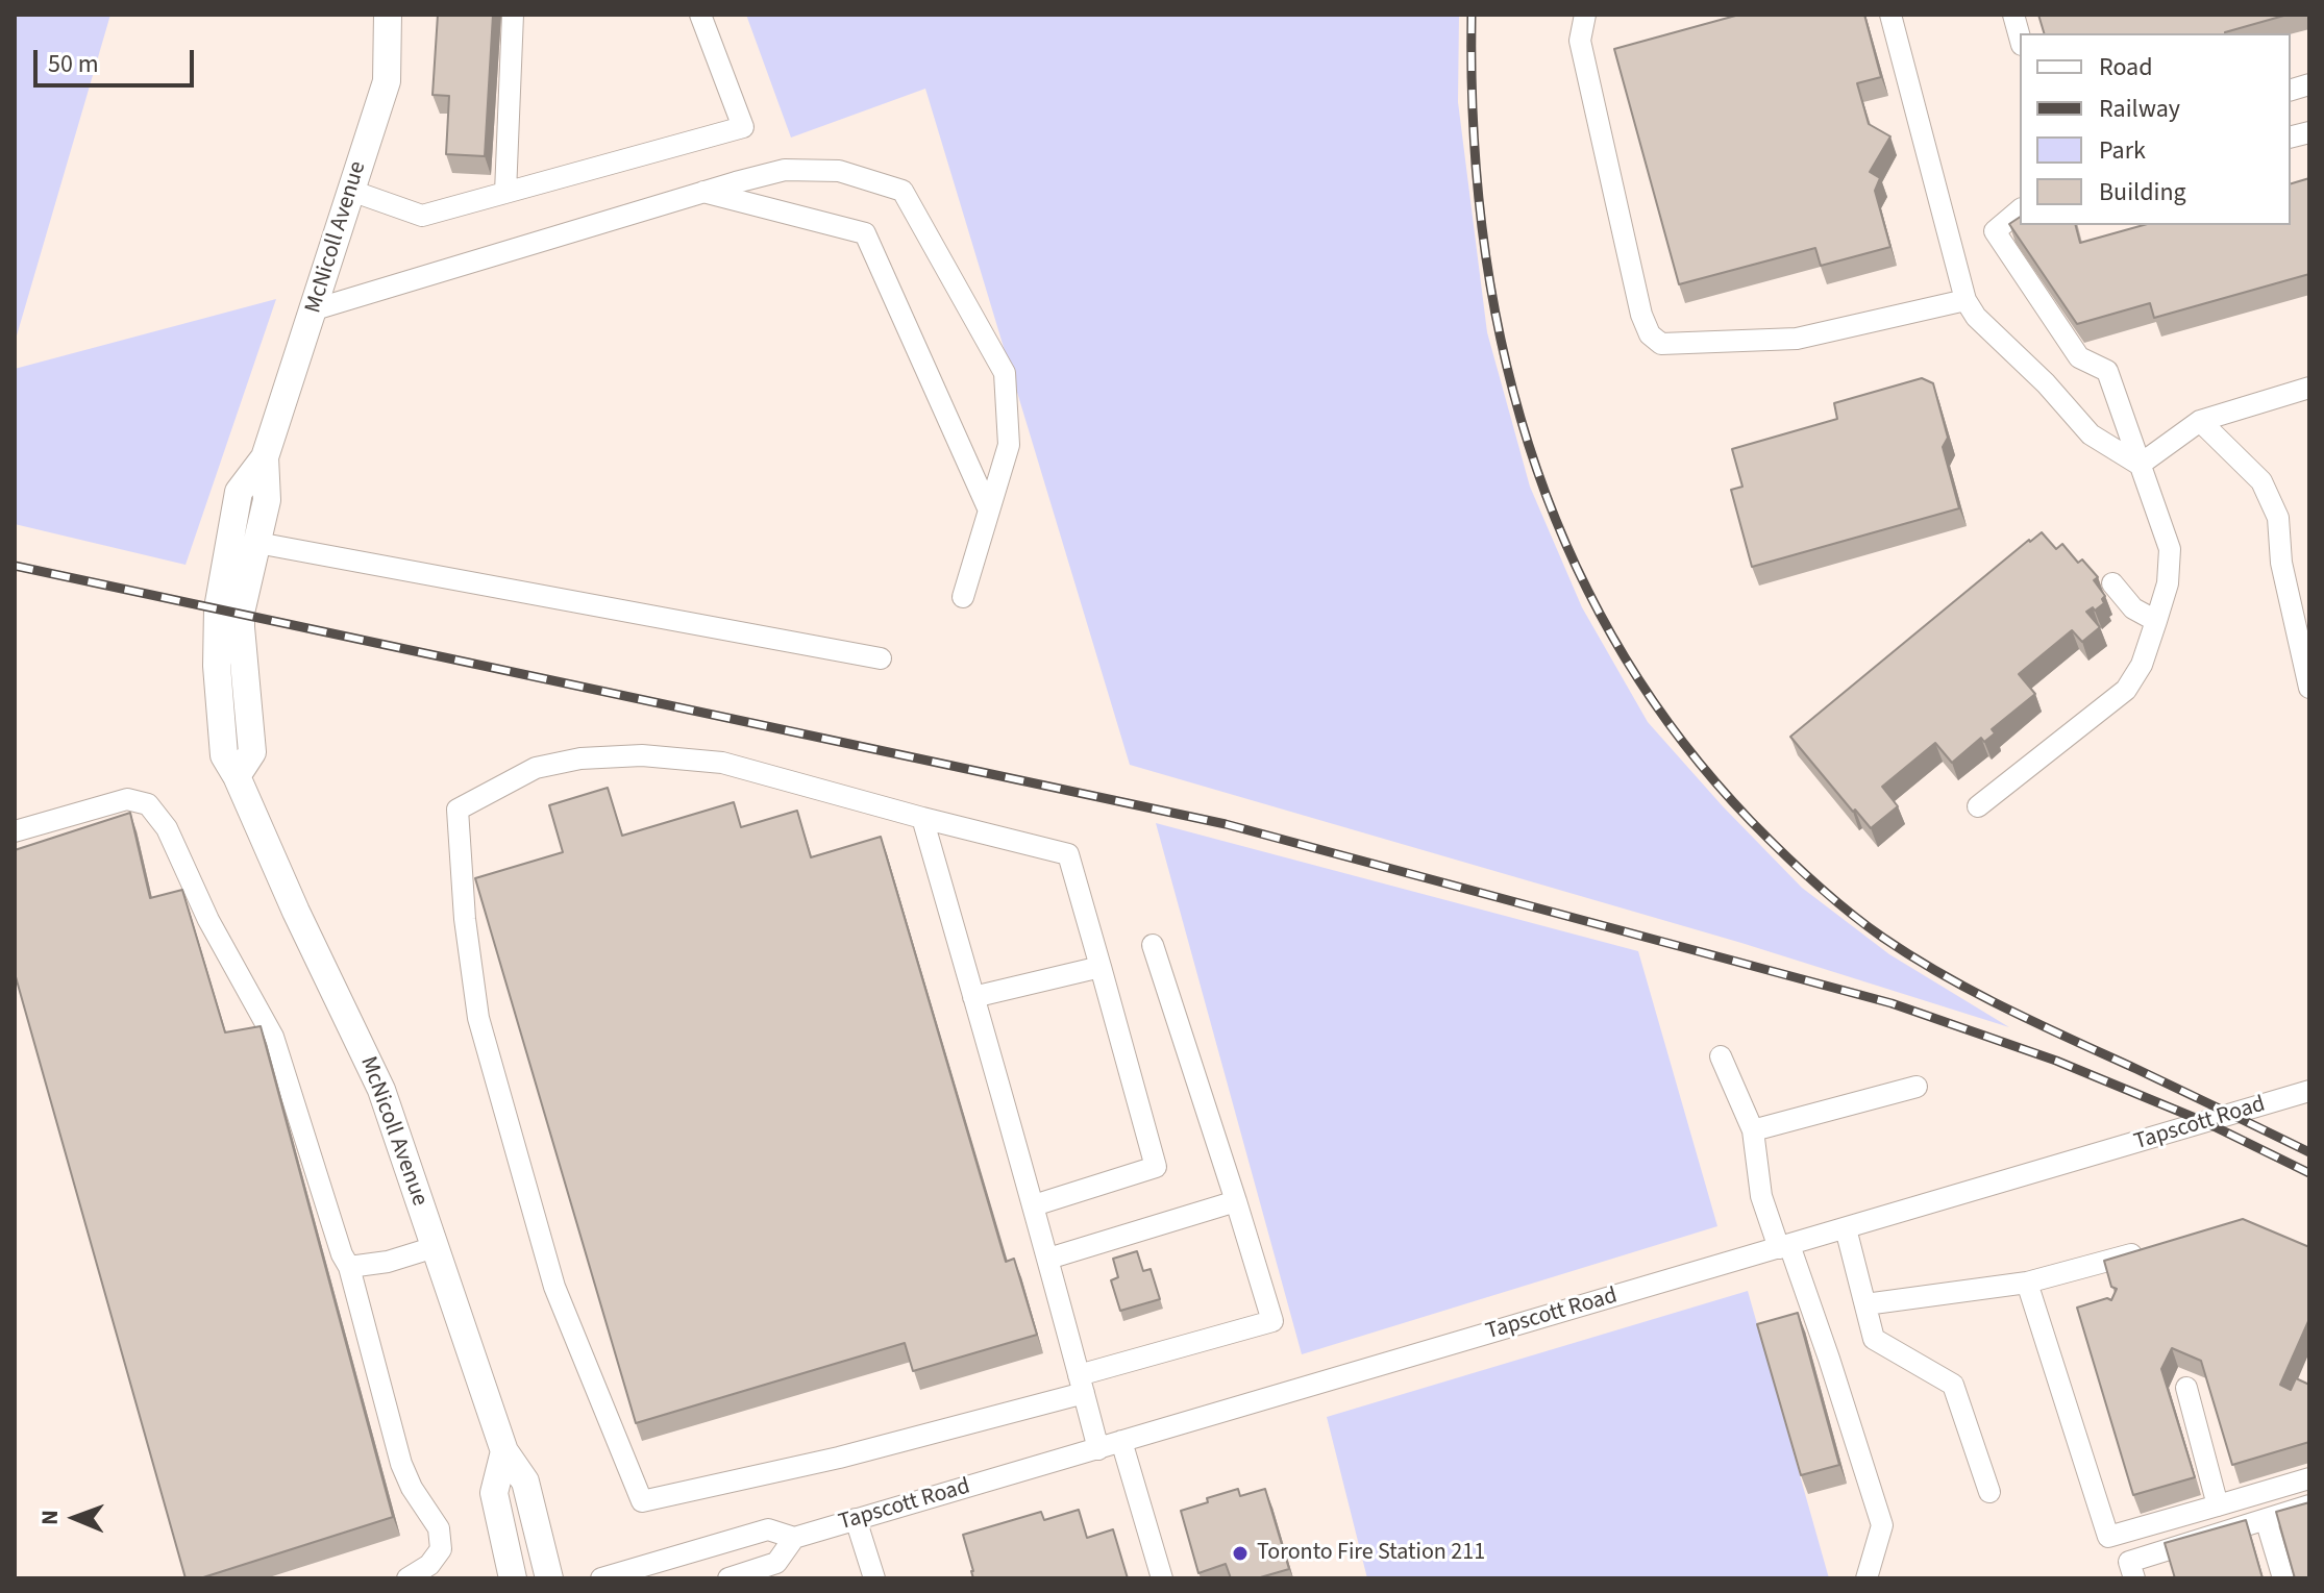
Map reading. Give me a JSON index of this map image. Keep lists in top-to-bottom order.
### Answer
{
  "streets": {
    "main road": ["McNicoll Avenue"],
    "street": ["Tapscott Road"]
  },
  "places": ["Toronto Fire Station 211"],
  "legend": [
    "Road",
    "Railway",
    "Park",
    "Building"
  ],
  "scale_bar": "50 m",
  "north": "left"
}
